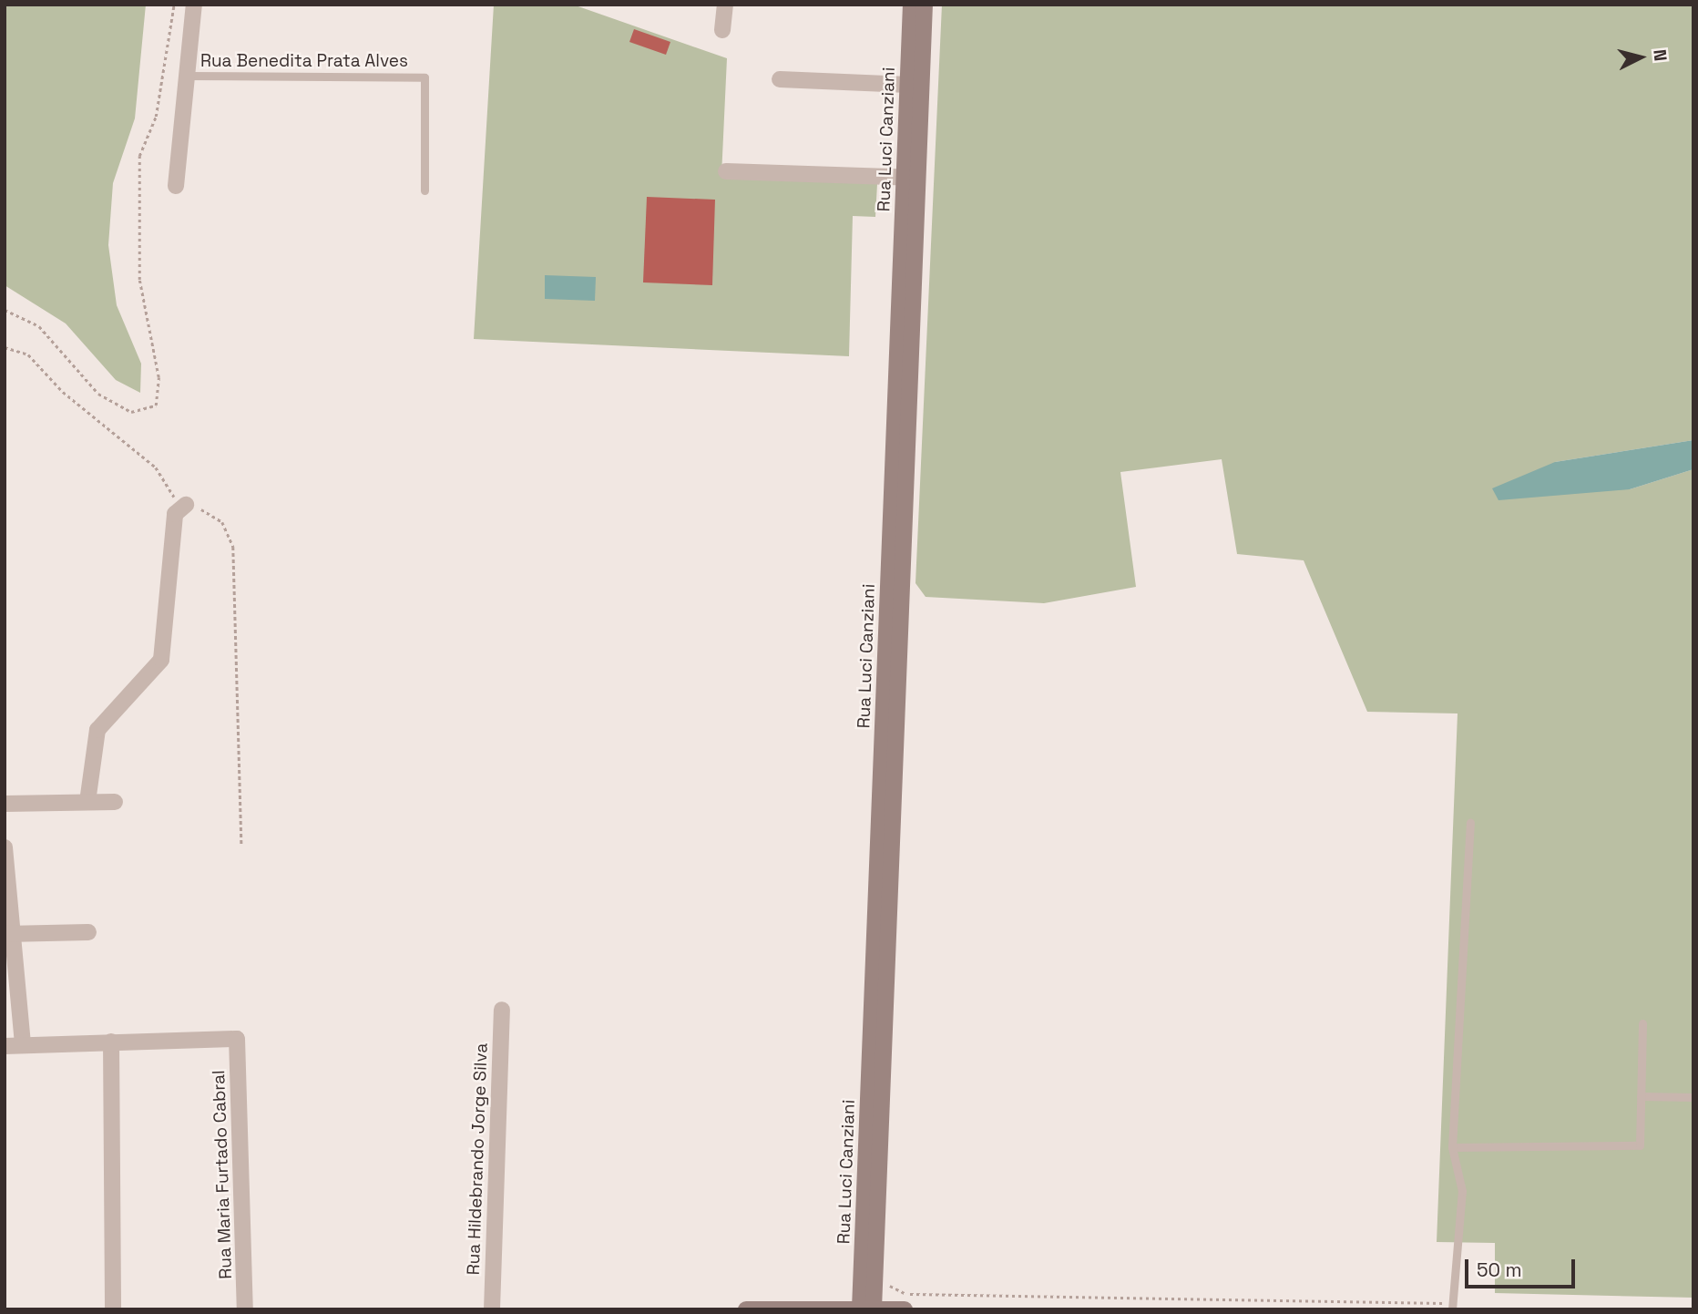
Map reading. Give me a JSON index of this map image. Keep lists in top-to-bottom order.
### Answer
{
  "streets": {
    "main road": ["Rua Luci Canziani"],
    "street": ["Rua Hildebrando Jorge Silva", "Rua Maria Furtado Cabral"],
    "lane": ["Rua Benedita Prata Alves"]
  },
  "scale_bar": "50 m",
  "north": "right"
}
